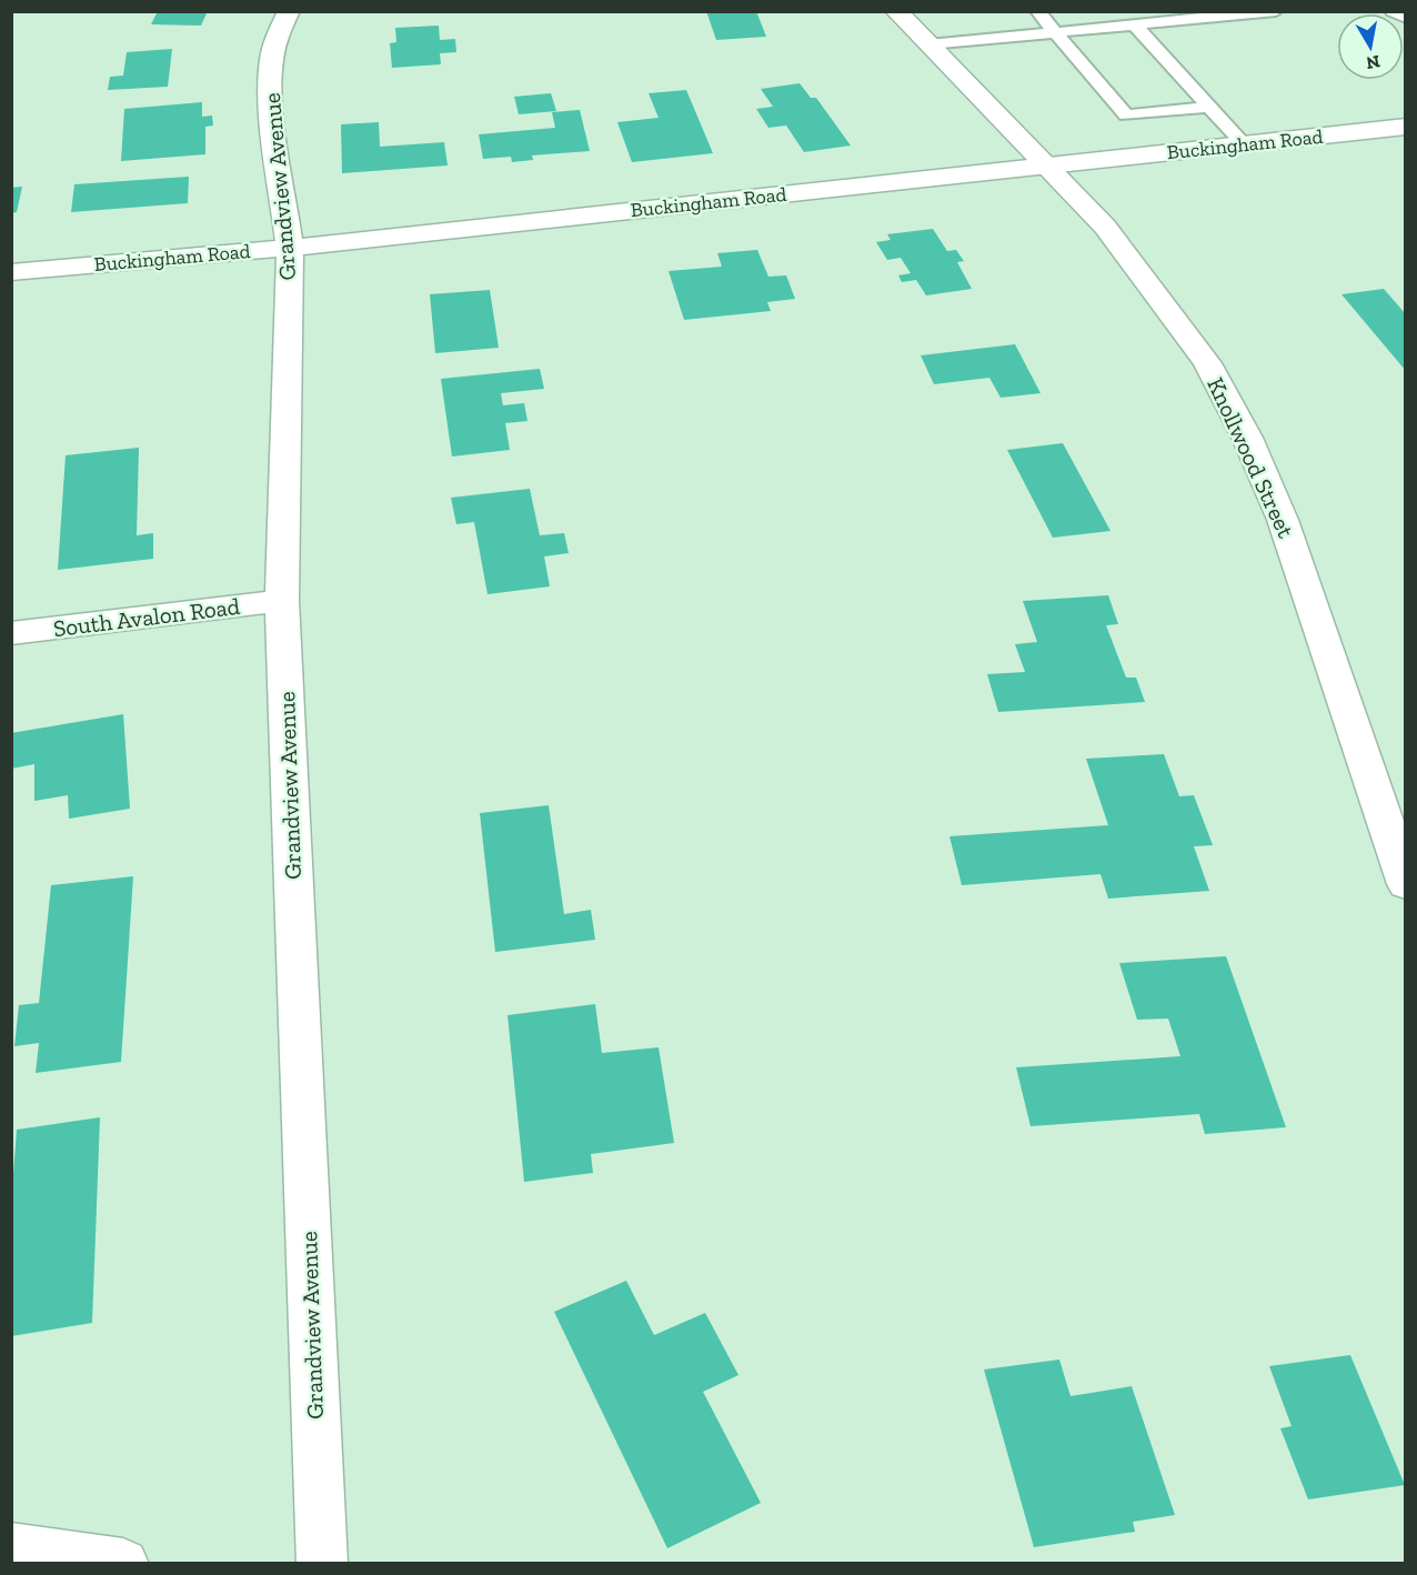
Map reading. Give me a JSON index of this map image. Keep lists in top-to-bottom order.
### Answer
{
  "streets": {
    "street": [
      "Buckingham Road",
      "Grandview Avenue",
      "Knollwood Street",
      "South Avalon Road"
    ]
  },
  "crossings": [
    ["Buckingham Road", "Grandview Avenue"],
    ["Buckingham Road", "Knollwood Street"],
    ["Grandview Avenue", "South Avalon Road"]
  ],
  "north": "bottom"
}
